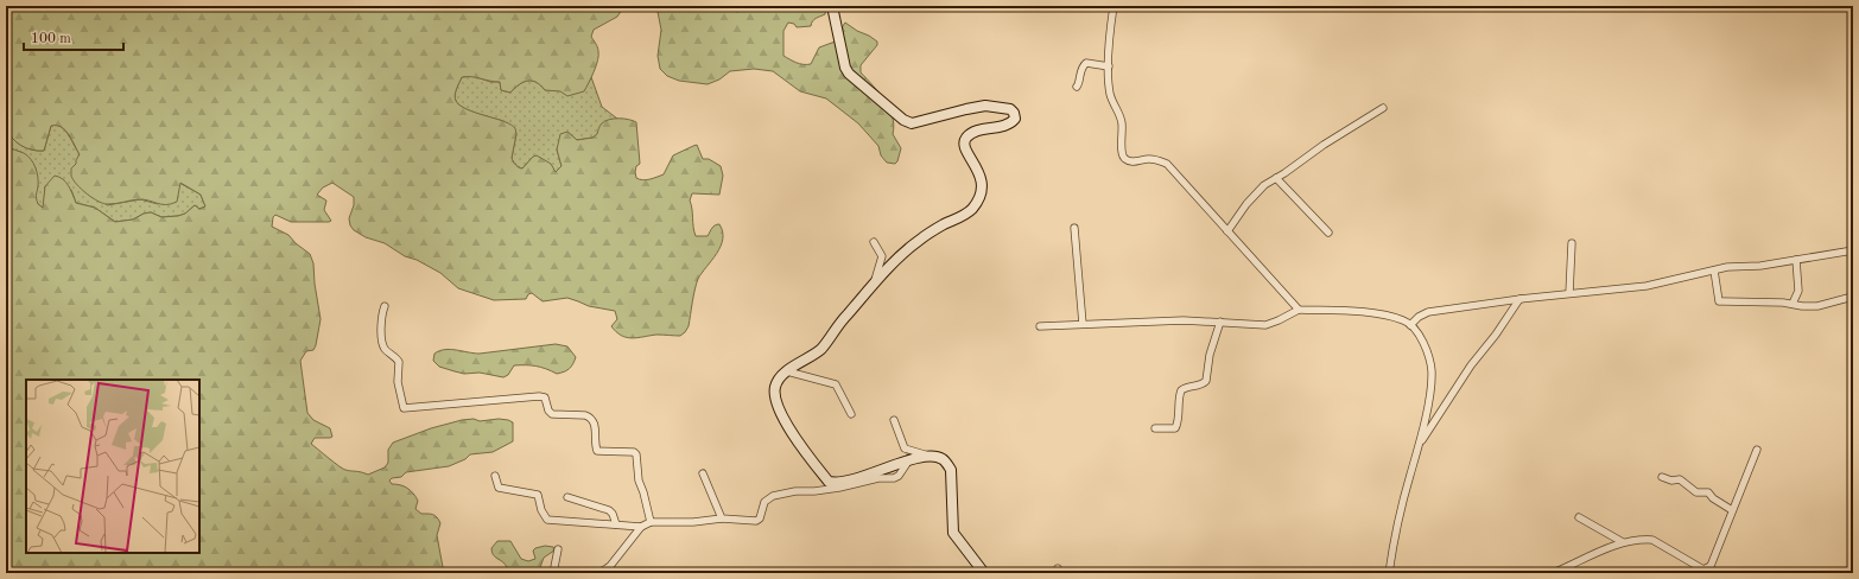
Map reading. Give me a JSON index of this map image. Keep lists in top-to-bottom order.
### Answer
{
  "scale_bar": "100 m"
}
